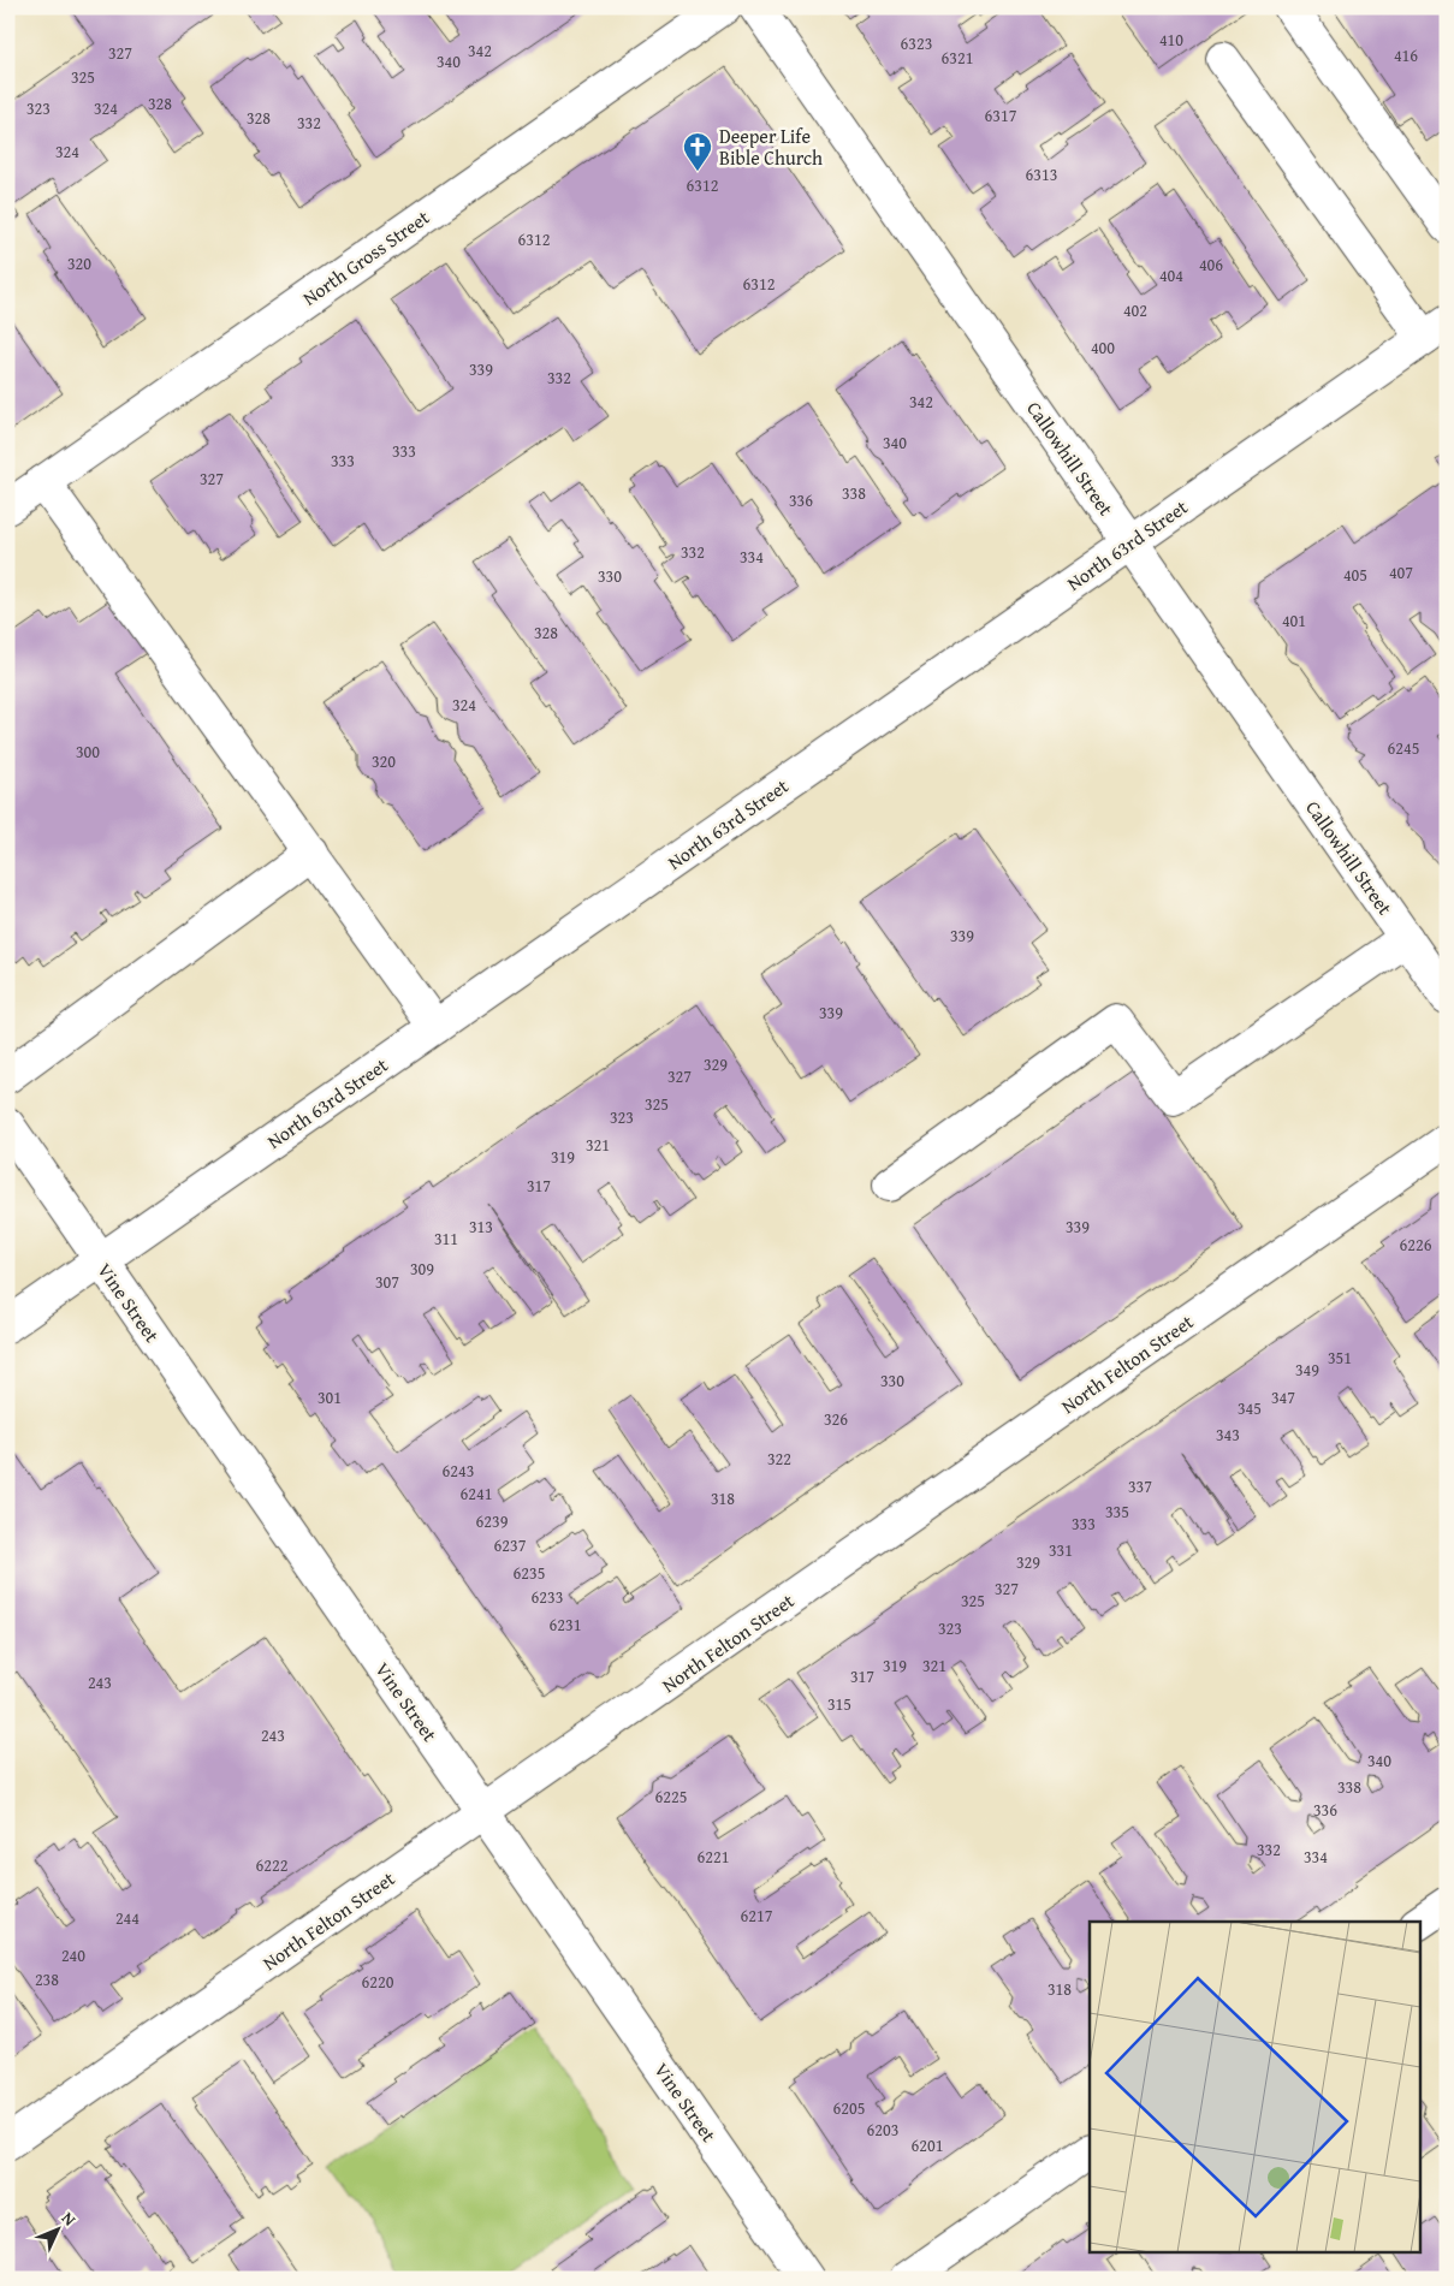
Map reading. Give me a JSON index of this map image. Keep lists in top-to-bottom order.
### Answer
{
  "streets": {
    "street": [
      "North Gross Street",
      "Callowhill Street",
      "North 63rd Street",
      "Vine Street",
      "North Felton Street"
    ]
  },
  "crossings": [
    ["Callowhill Street", "North 63rd Street"],
    ["North 63rd Street", "Vine Street"],
    ["Vine Street", "North Felton Street"]
  ],
  "places": {
    "church": ["Deeper Life Bible Church"]
  },
  "house_numbers": [
    "410",
    "6323",
    "342",
    "327",
    "416",
    "6321",
    "340",
    "325",
    "328",
    "323",
    "324",
    "6317",
    "328",
    "332",
    "324",
    "6313",
    "6312",
    "6312",
    "320",
    "406",
    "404",
    "6312",
    "402",
    "400",
    "339",
    "332",
    "342",
    "340",
    "333",
    "333",
    "327",
    "338",
    "336",
    "332",
    "334",
    "407",
    "405",
    "330",
    "401",
    "328",
    "324",
    "6245",
    "300",
    "320",
    "339",
    "339",
    "329",
    "327",
    "325",
    "323",
    "321",
    "319",
    "317",
    "313",
    "339",
    "311",
    "6226",
    "309",
    "307",
    "351",
    "349",
    "330",
    "301",
    "347",
    "345",
    "326",
    "343",
    "322",
    "6243",
    "337",
    "6241",
    "318",
    "335",
    "6239",
    "333",
    "6237",
    "331",
    "329",
    "6235",
    "327",
    "6233",
    "325",
    "6231",
    "323",
    "319",
    "321",
    "317",
    "243",
    "315",
    "243",
    "340",
    "338",
    "6225",
    "336",
    "332",
    "6221",
    "334",
    "6222",
    "6217",
    "244",
    "240",
    "238",
    "6220",
    "318",
    "6205",
    "6203",
    "6201"
  ],
  "north": "top right"
}
